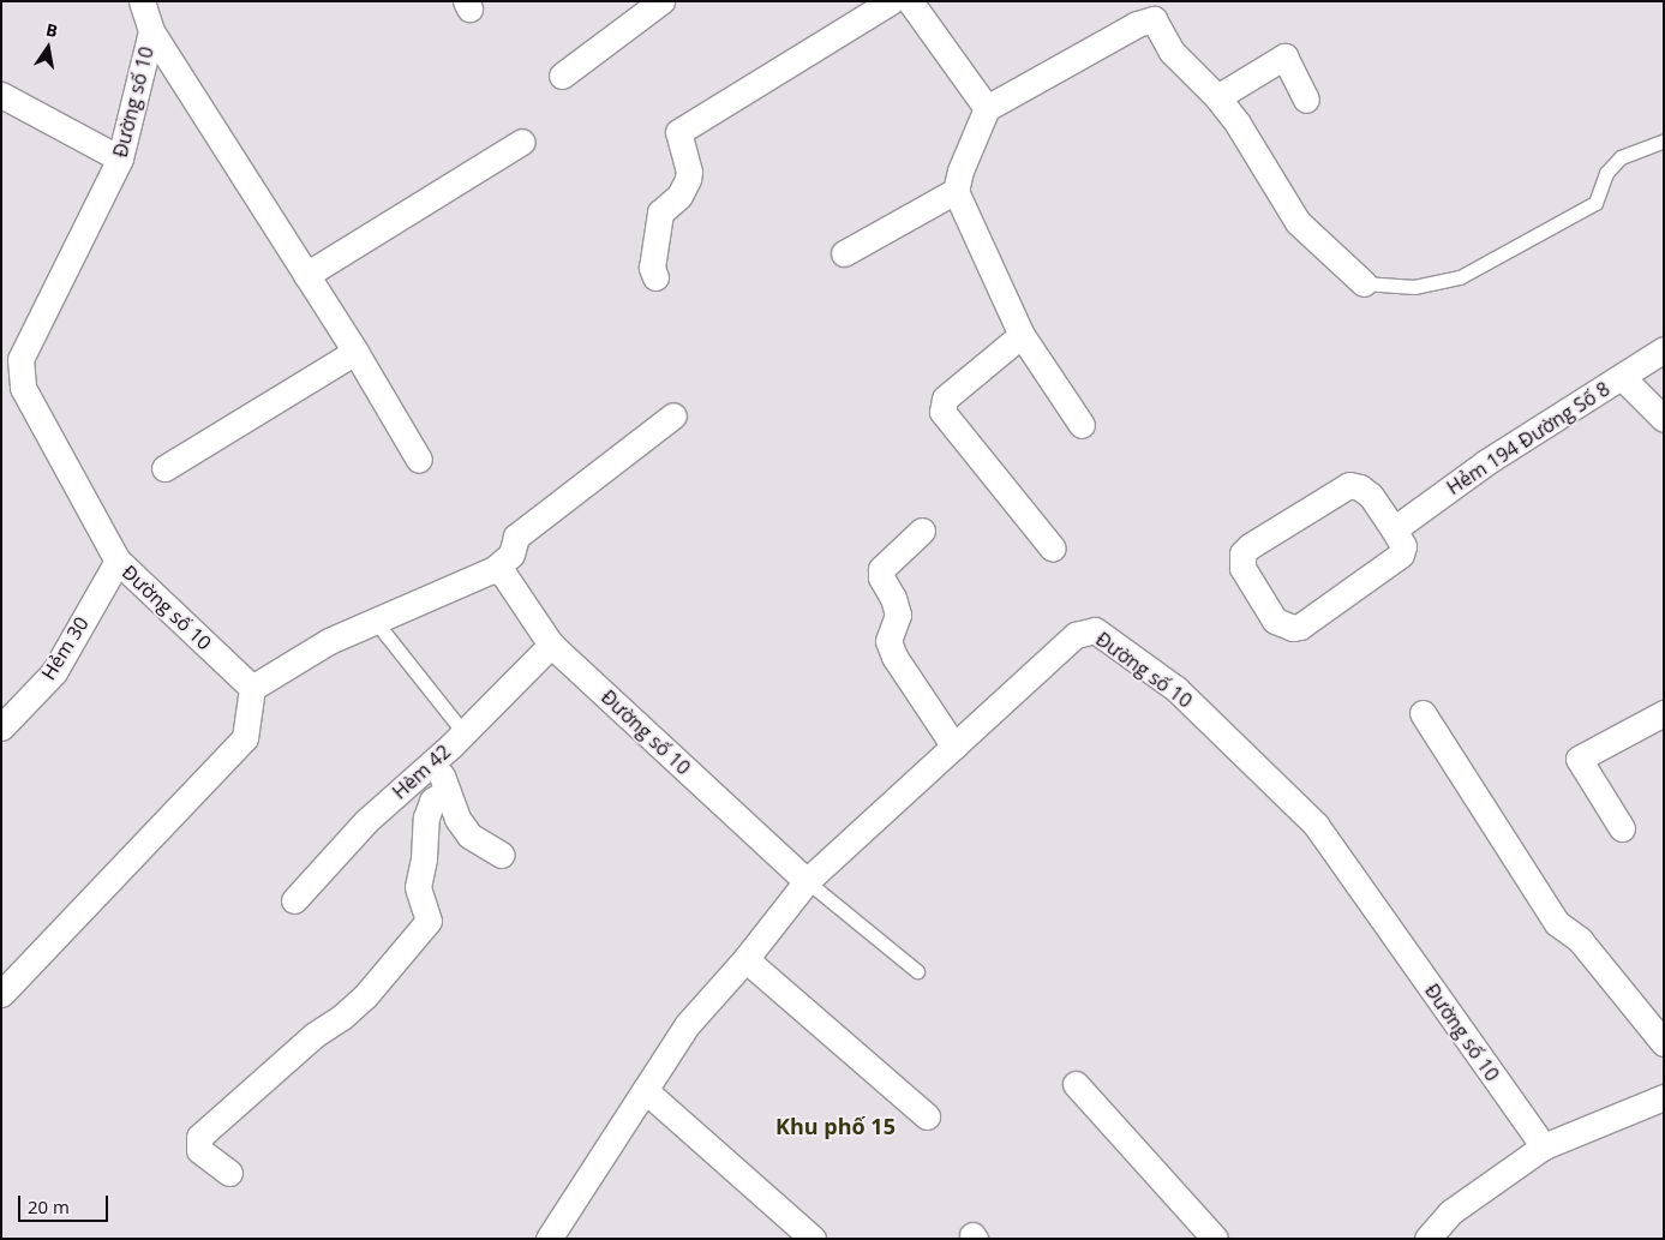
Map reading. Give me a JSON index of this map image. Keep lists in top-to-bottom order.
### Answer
{
  "streets": {
    "street": [
      "Đường số 10",
      "Hẻm 194 Đường Số 8",
      "Hẻm 30",
      "Hèm 42"
    ]
  },
  "crossings": [
    ["Đường số 10", "Hẻm 30"],
    ["Đường số 10", "Hèm 42"]
  ],
  "districts": ["Khu phố 15"],
  "scale_bar": "20 m",
  "north": "top"
}
